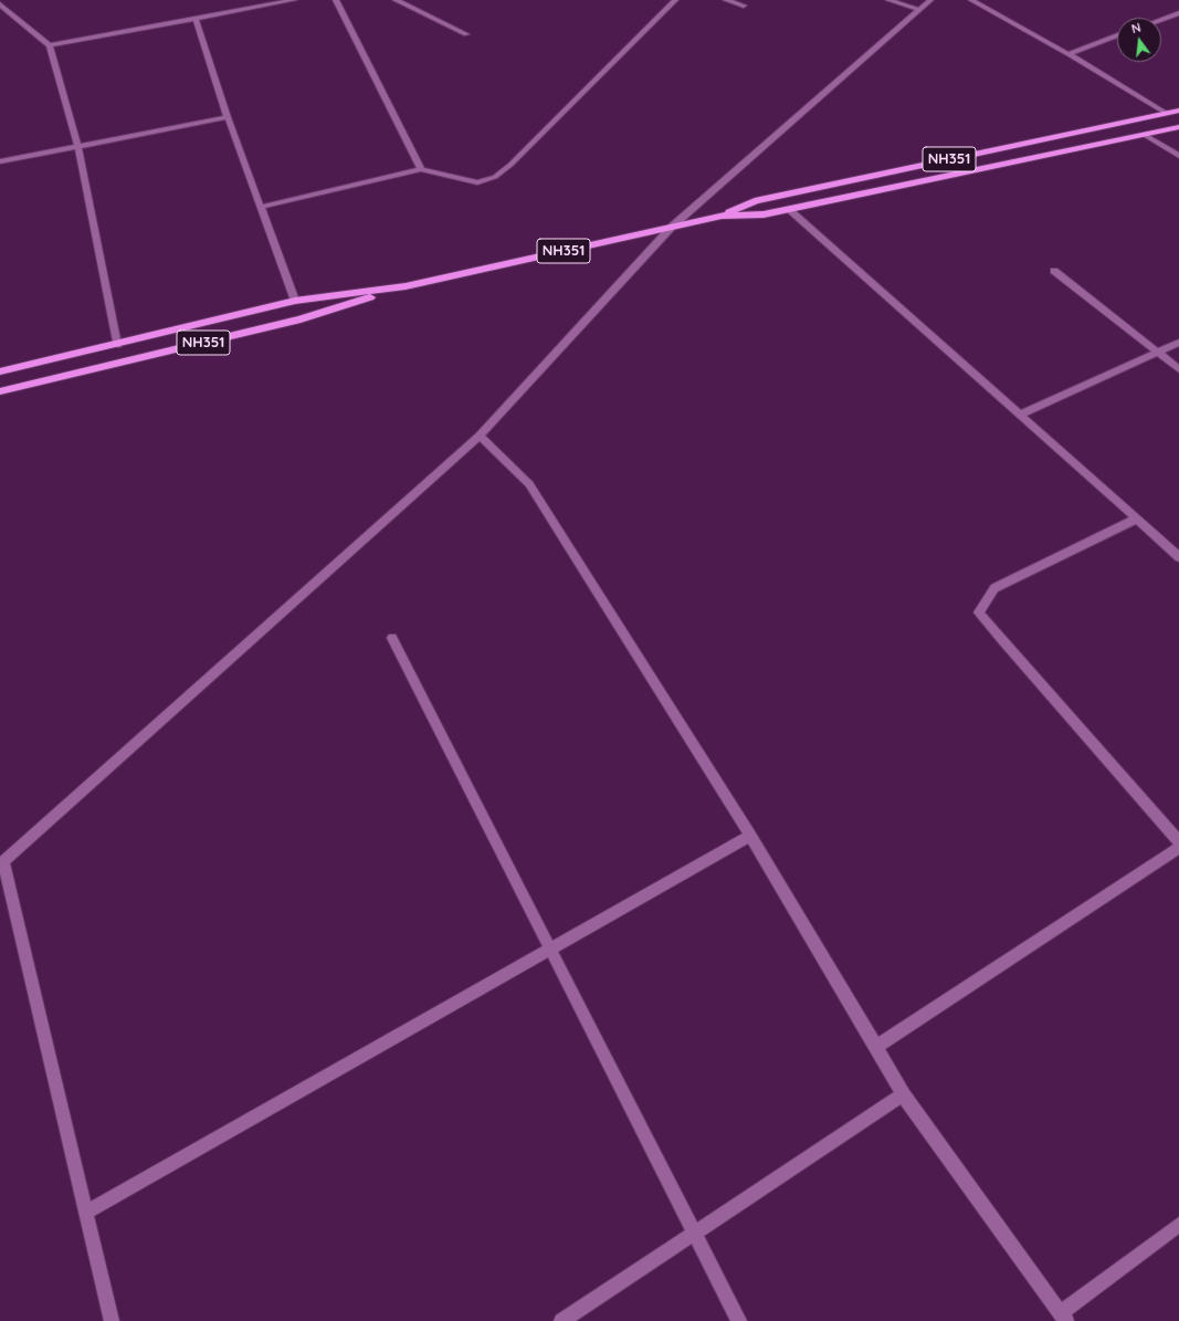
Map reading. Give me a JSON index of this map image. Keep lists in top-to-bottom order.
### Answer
{
  "streets": {
    "highway": ["NH351"]
  },
  "north": "top"
}
